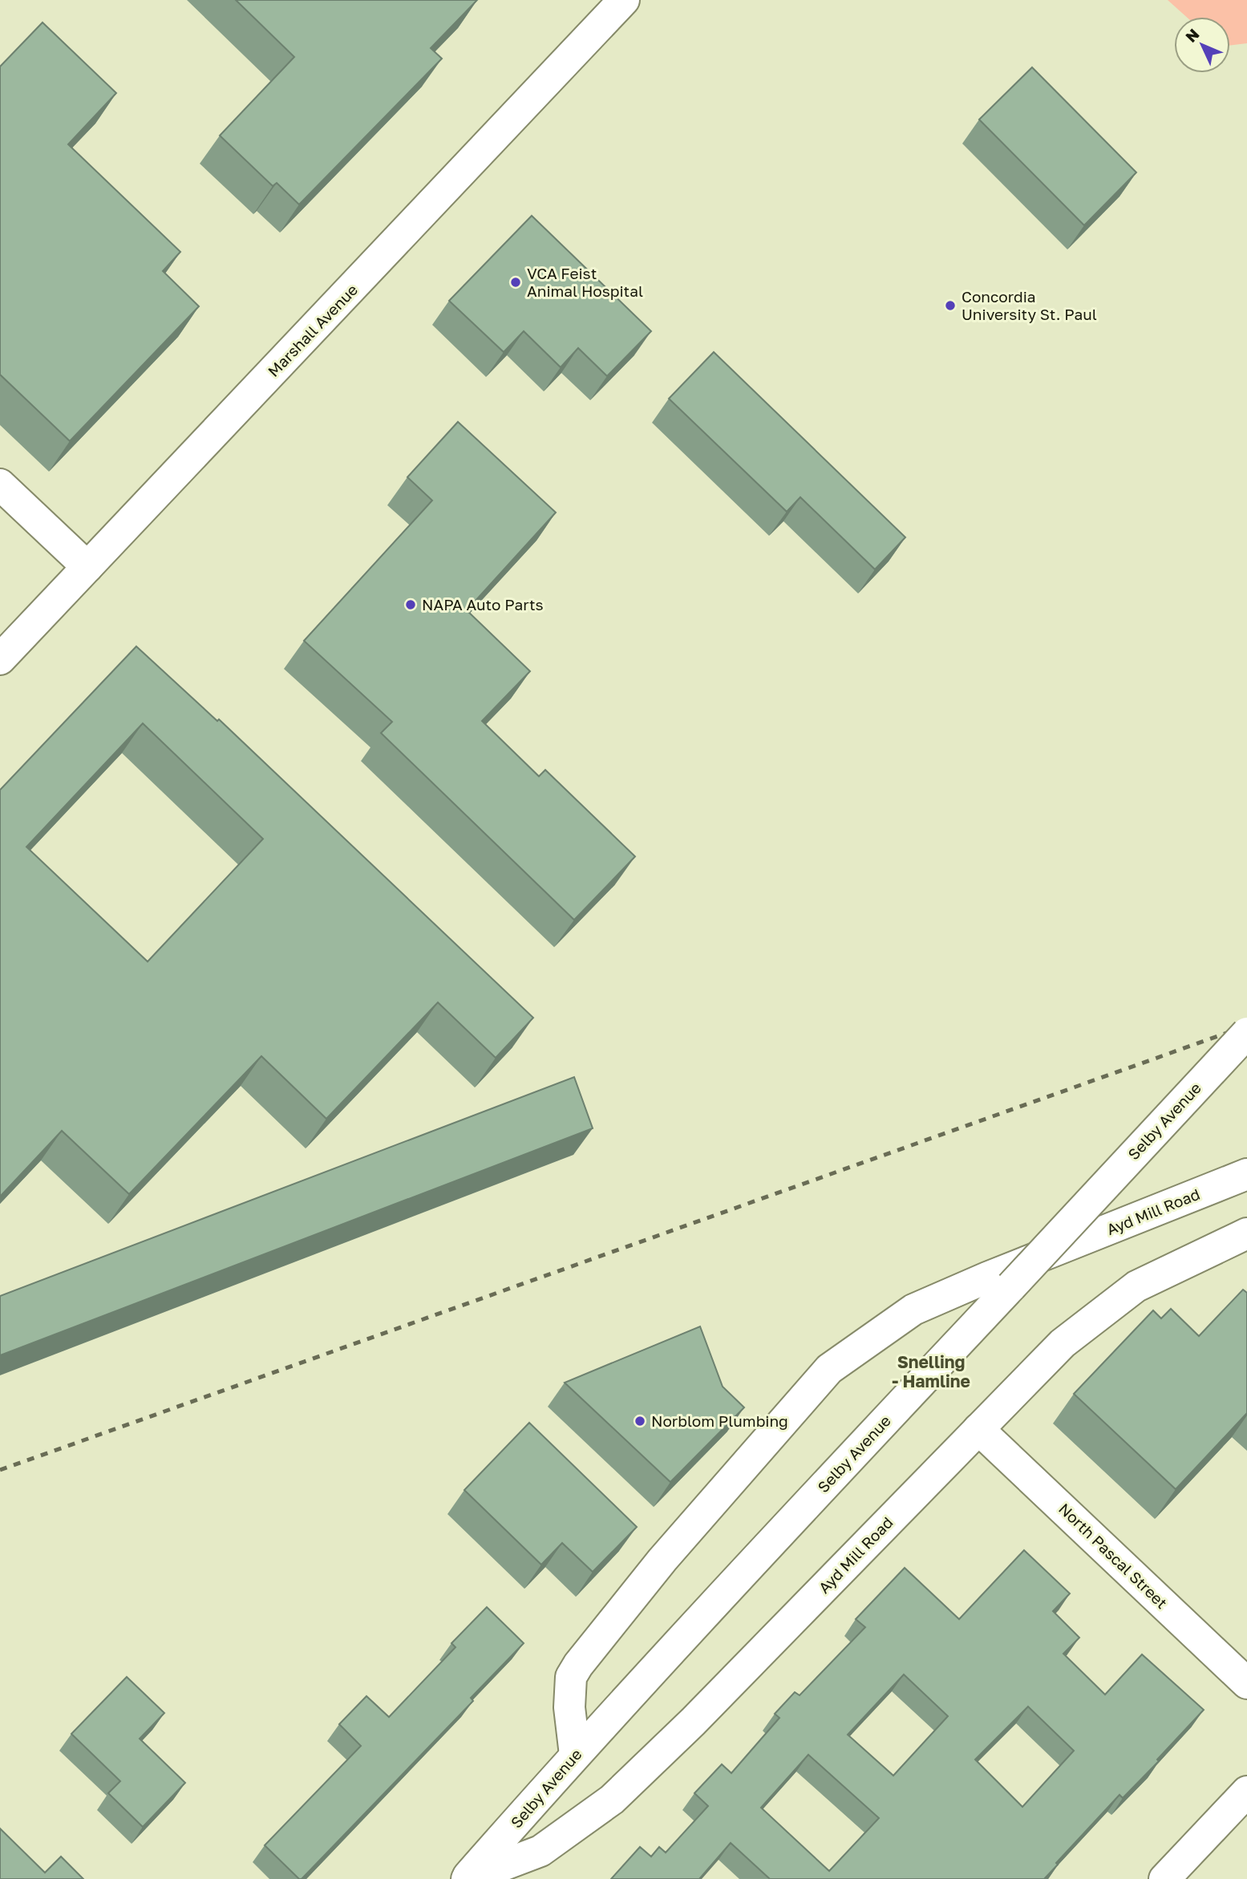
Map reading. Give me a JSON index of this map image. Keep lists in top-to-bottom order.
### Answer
{
  "streets": {
    "street": [
      "Marshall Avenue",
      "Selby Avenue",
      "Ayd Mill Road",
      "North Pascal Street"
    ]
  },
  "crossings": [
    ["Selby Avenue", "Ayd Mill Road"],
    ["Ayd Mill Road", "North Pascal Street"]
  ],
  "districts": ["Snelling - Hamline"],
  "places": [
    "VCA Feist Animal Hospital",
    "Concordia University St. Paul",
    "NAPA Auto Parts",
    "Norblom Plumbing"
  ],
  "north": "top left"
}
